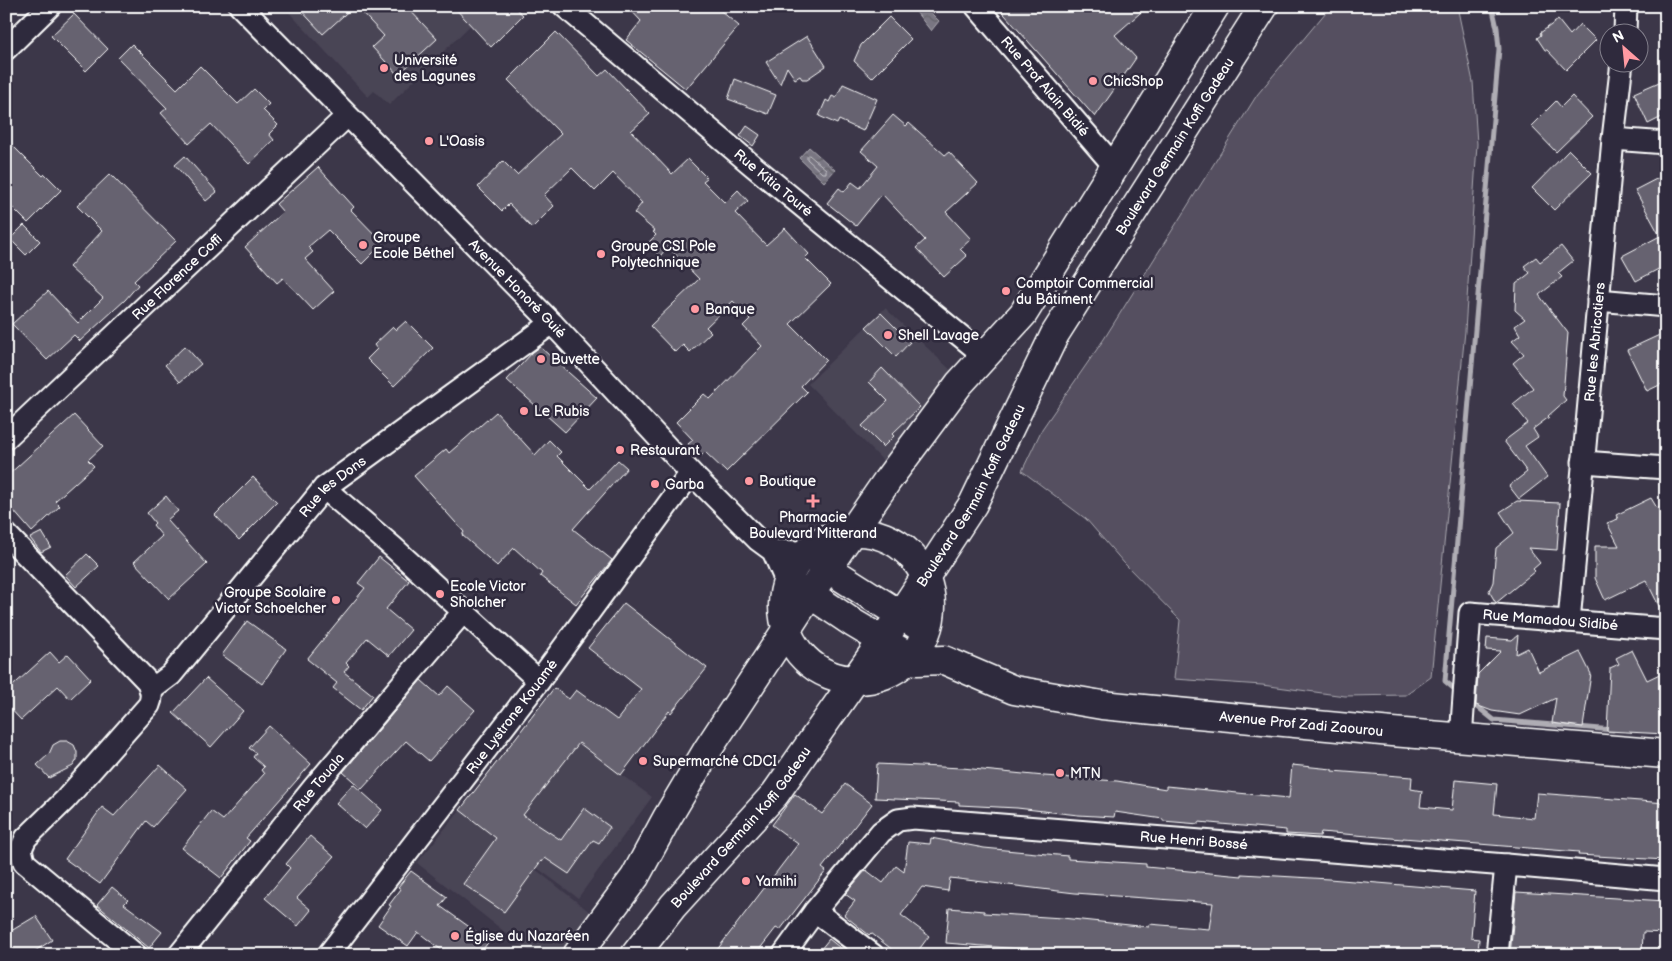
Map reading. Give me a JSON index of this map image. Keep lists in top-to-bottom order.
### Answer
{
  "streets": {
    "main road": ["Boulevard Germain Koffi Gadeau", "Avenue Prof Zadi Zaourou"],
    "street": [
      "Rue Prof Alain Bidié",
      "Rue Kitia Touré",
      "Rue Florence Coffi",
      "Avenue Honoré Guié",
      "Rue les Abricotiers",
      "Rue les Dons",
      "Rue Mamadou Sidibé",
      "Rue Lystrone Kouamé",
      "Rue Touala",
      "Rue Henri Bossé"
    ]
  },
  "crossings": [
    ["Rue Florence Coffi", "Avenue Honoré Guié"],
    ["Avenue Honoré Guié", "Rue les Dons"],
    ["Avenue Honoré Guié", "Rue Lystrone Kouamé"],
    ["Rue les Abricotiers", "Rue Mamadou Sidibé"],
    ["Rue Mamadou Sidibé", "Avenue Prof Zadi Zaourou"]
  ],
  "places": {
    "other": [
      "Université des Lagunes",
      "ChicShop",
      "L'Oasis",
      "Groupe Ecole Béthel",
      "Groupe CSI Pole Polytechnique",
      "Comptoir Commercial du Bâtiment",
      "Banque",
      "Shell Lavage",
      "Buvette",
      "Le Rubis",
      "Restaurant",
      "Boutique",
      "Garba",
      "Ecole Victor Sholcher",
      "Groupe Scolaire Victor Schoelcher",
      "Supermarché CDCI",
      "MTN",
      "Yamihi",
      "Église du Nazaréen"
    ],
    "health": ["Pharmacie Boulevard Mitterand"]
  },
  "north": "top left"
}
